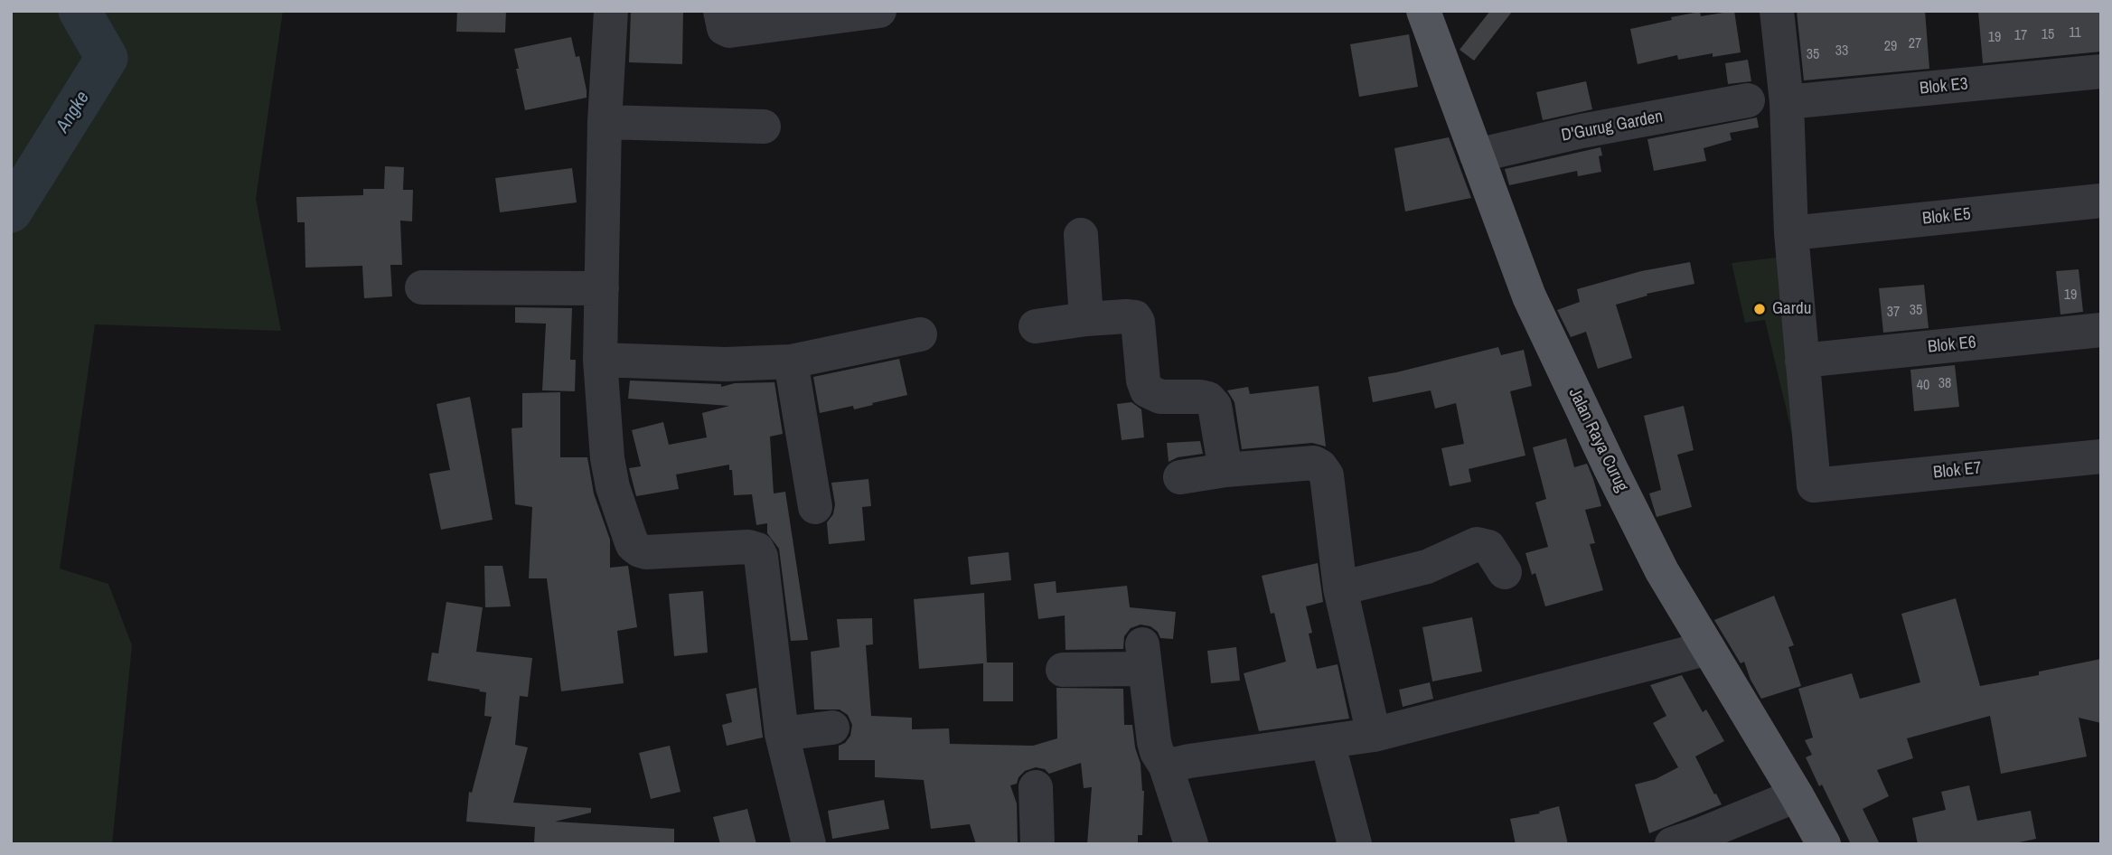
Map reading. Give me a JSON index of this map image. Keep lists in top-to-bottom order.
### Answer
{
  "streets": {
    "main road": ["Jalan Raya Curug"],
    "street": [
      "Blok E3",
      "D'Gurug Garden",
      "Blok E5",
      "Blok E6",
      "Blok E7"
    ]
  },
  "crossings": [
    ["D'Gurug Garden", "Jalan Raya Curug"],
    ["Blok E6", "Blok E7"]
  ],
  "water": ["Angke"],
  "places": ["Gardu"],
  "house_numbers": [
    "11",
    "15",
    "17",
    "19",
    "27",
    "29",
    "33",
    "35",
    "19",
    "35",
    "37",
    "38",
    "40"
  ]
}
